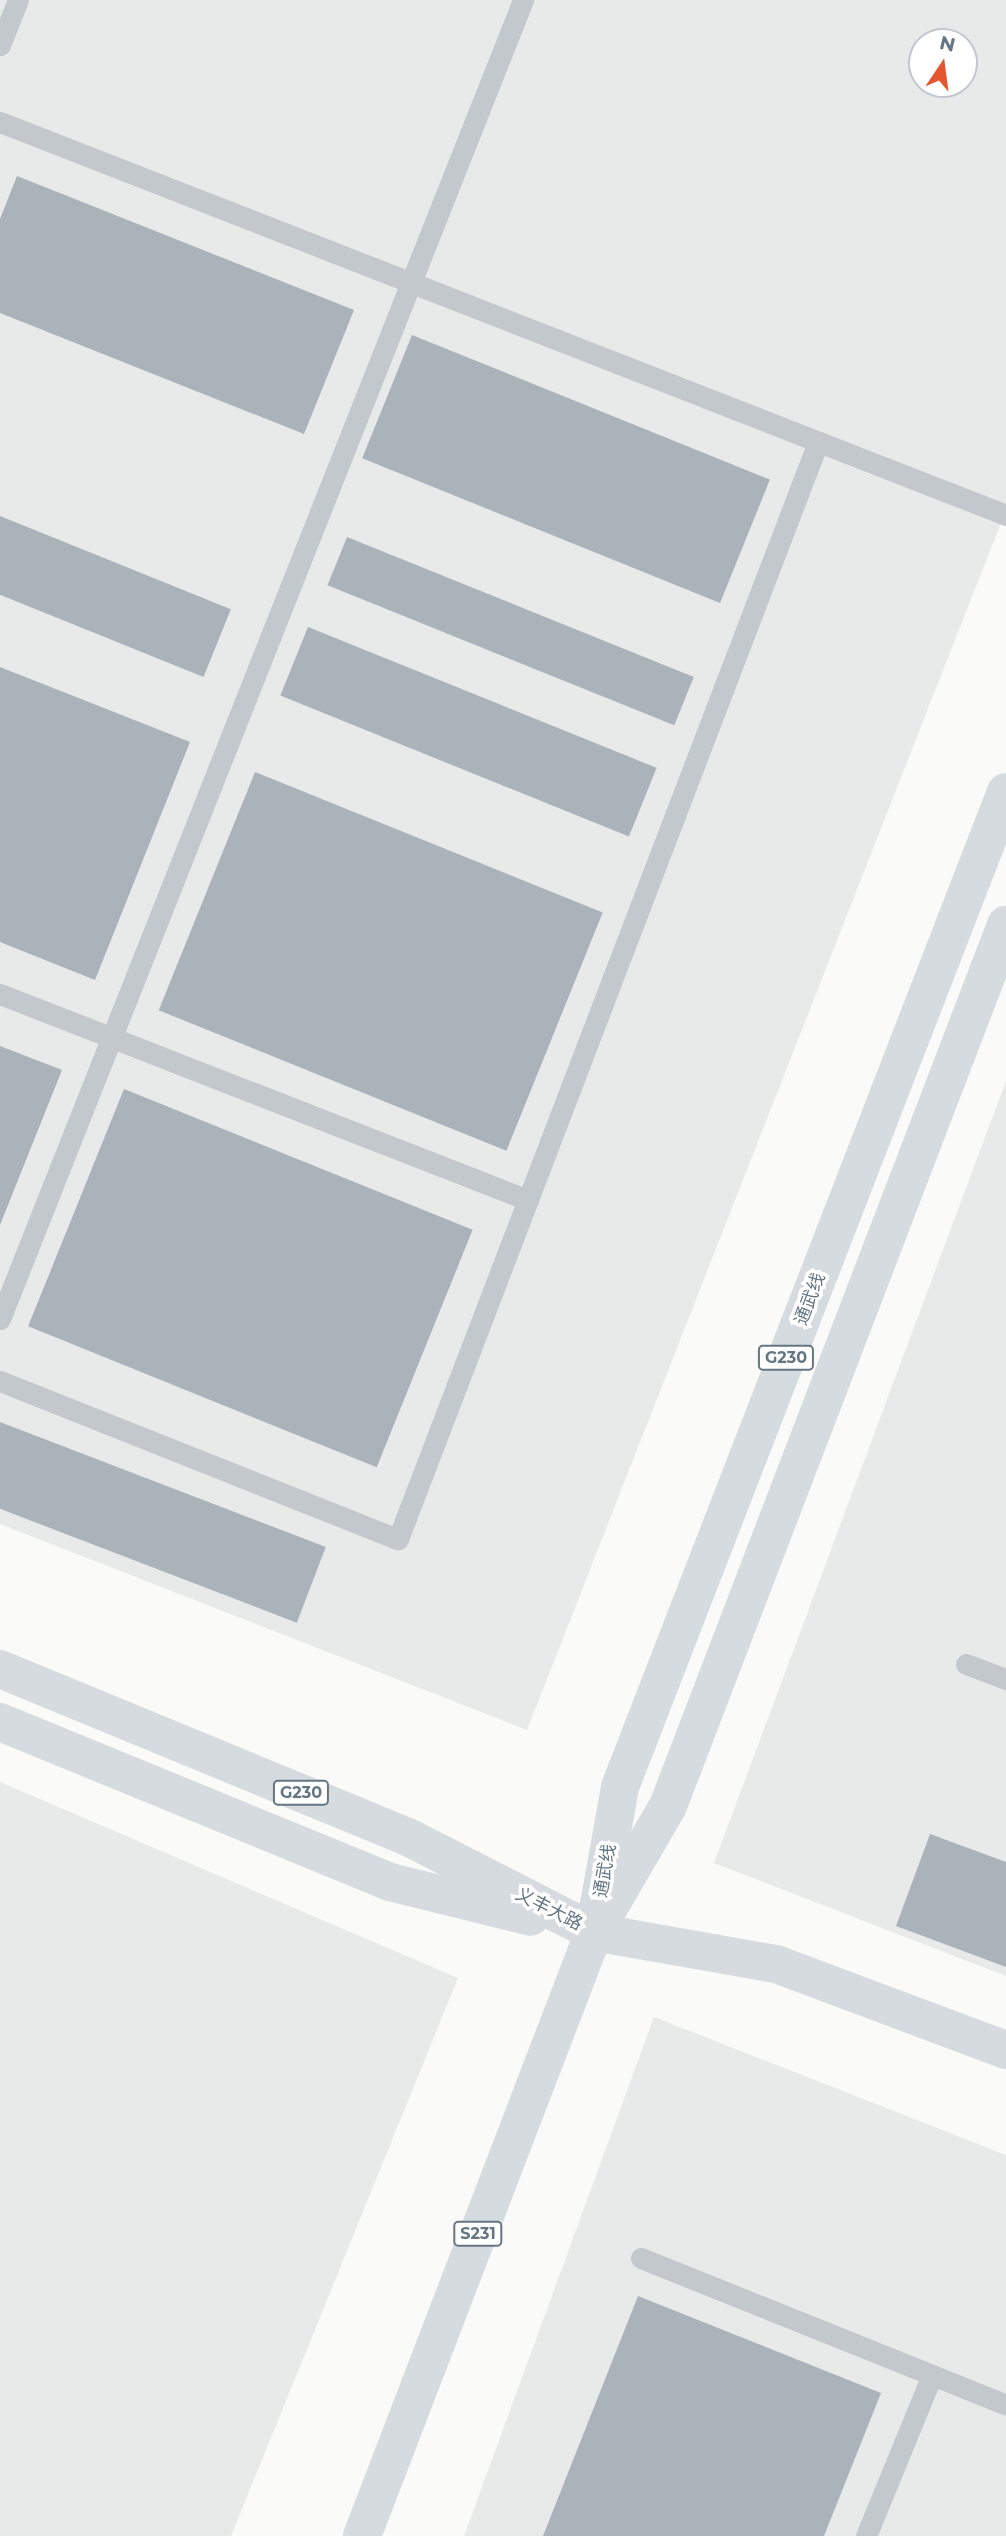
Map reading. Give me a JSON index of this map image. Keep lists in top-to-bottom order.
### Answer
{
  "streets": {
    "main road": [
      "通武线",
      "G230",
      "义丰大路",
      "S231"
    ]
  },
  "crossings": [
    ["通武线", "义丰大路"],
    ["通武线", "S231"],
    ["义丰大路", "S231"]
  ],
  "north": "top"
}
